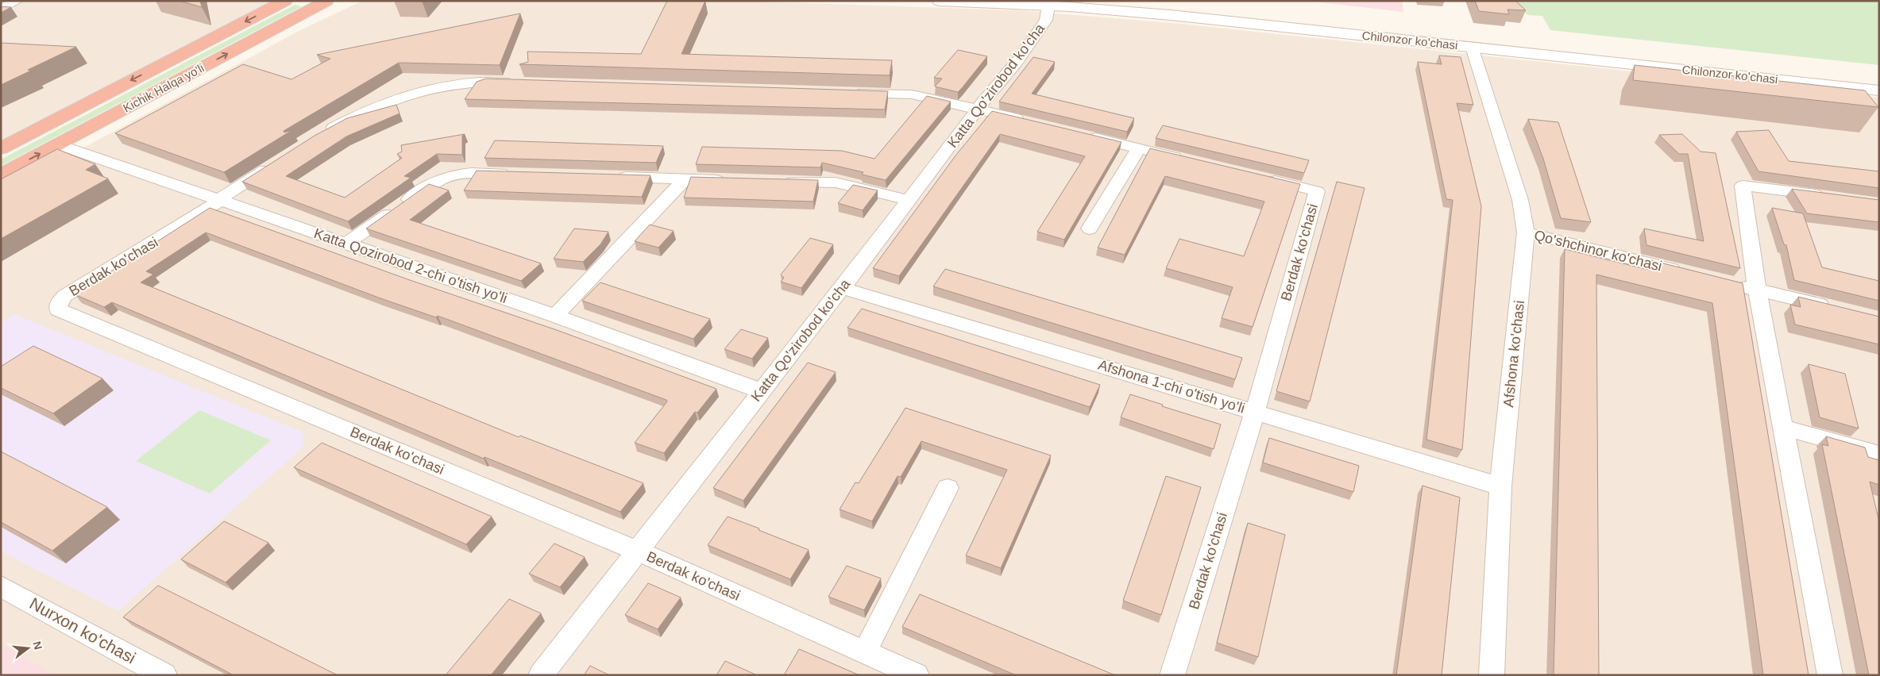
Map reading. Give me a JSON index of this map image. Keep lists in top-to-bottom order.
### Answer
{
  "streets": {
    "highway": ["Kichik Halqa yo'li"],
    "main road": ["Chilonzor ko'chasi"],
    "street": [
      "Katta Qo'zirobod ko'cha",
      "Qo'shchinor ko'chasi",
      "Berdak ko'chasi",
      "Katta Qozirobod 2-chi o'tish yo'li",
      "Afshona ko'chasi",
      "Afshona 1-chi o'tish yo'li",
      "Nurxon ko'chasi"
    ]
  },
  "crossings": [
    ["Chilonzor ko'chasi", "Katta Qo'zirobod ko'cha"],
    ["Chilonzor ko'chasi", "Afshona ko'chasi"],
    ["Katta Qo'zirobod ko'cha", "Berdak ko'chasi"],
    ["Katta Qo'zirobod ko'cha", "Katta Qozirobod 2-chi o'tish yo'li"],
    ["Katta Qo'zirobod ko'cha", "Afshona 1-chi o'tish yo'li"],
    ["Kichik Halqa yo'li", "Katta Qozirobod 2-chi o'tish yo'li"],
    ["Qo'shchinor ko'chasi", "Afshona ko'chasi"],
    ["Berdak ko'chasi", "Katta Qozirobod 2-chi o'tish yo'li"],
    ["Berdak ko'chasi", "Afshona 1-chi o'tish yo'li"],
    ["Afshona ko'chasi", "Afshona 1-chi o'tish yo'li"]
  ],
  "north": "right"
}
